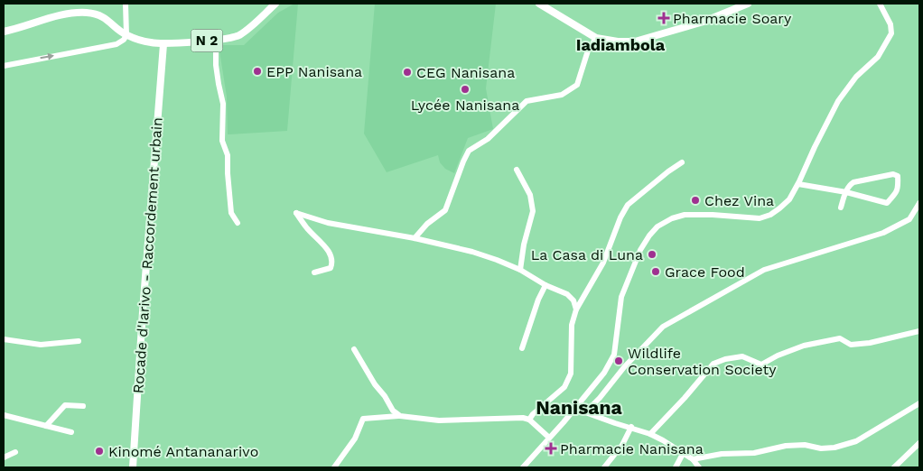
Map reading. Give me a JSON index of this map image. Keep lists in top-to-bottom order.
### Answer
{
  "streets": {
    "main road": ["N 2", "Rocade d'Iarivo - Raccordement urbain"]
  },
  "crossings": [
    ["N 2", "Rocade d'Iarivo - Raccordement urbain"]
  ],
  "districts": ["Iadiambola", "Nanisana"],
  "places": {
    "health": ["Pharmacie Soary", "Pharmacie Nanisana"],
    "other": [
      "EPP Nanisana",
      "CEG Nanisana",
      "Lycée Nanisana",
      "Chez Vina",
      "La Casa di Luna",
      "Grace Food",
      "Wildlife Conservation Society",
      "Kinomé Antananarivo"
    ]
  }
}
